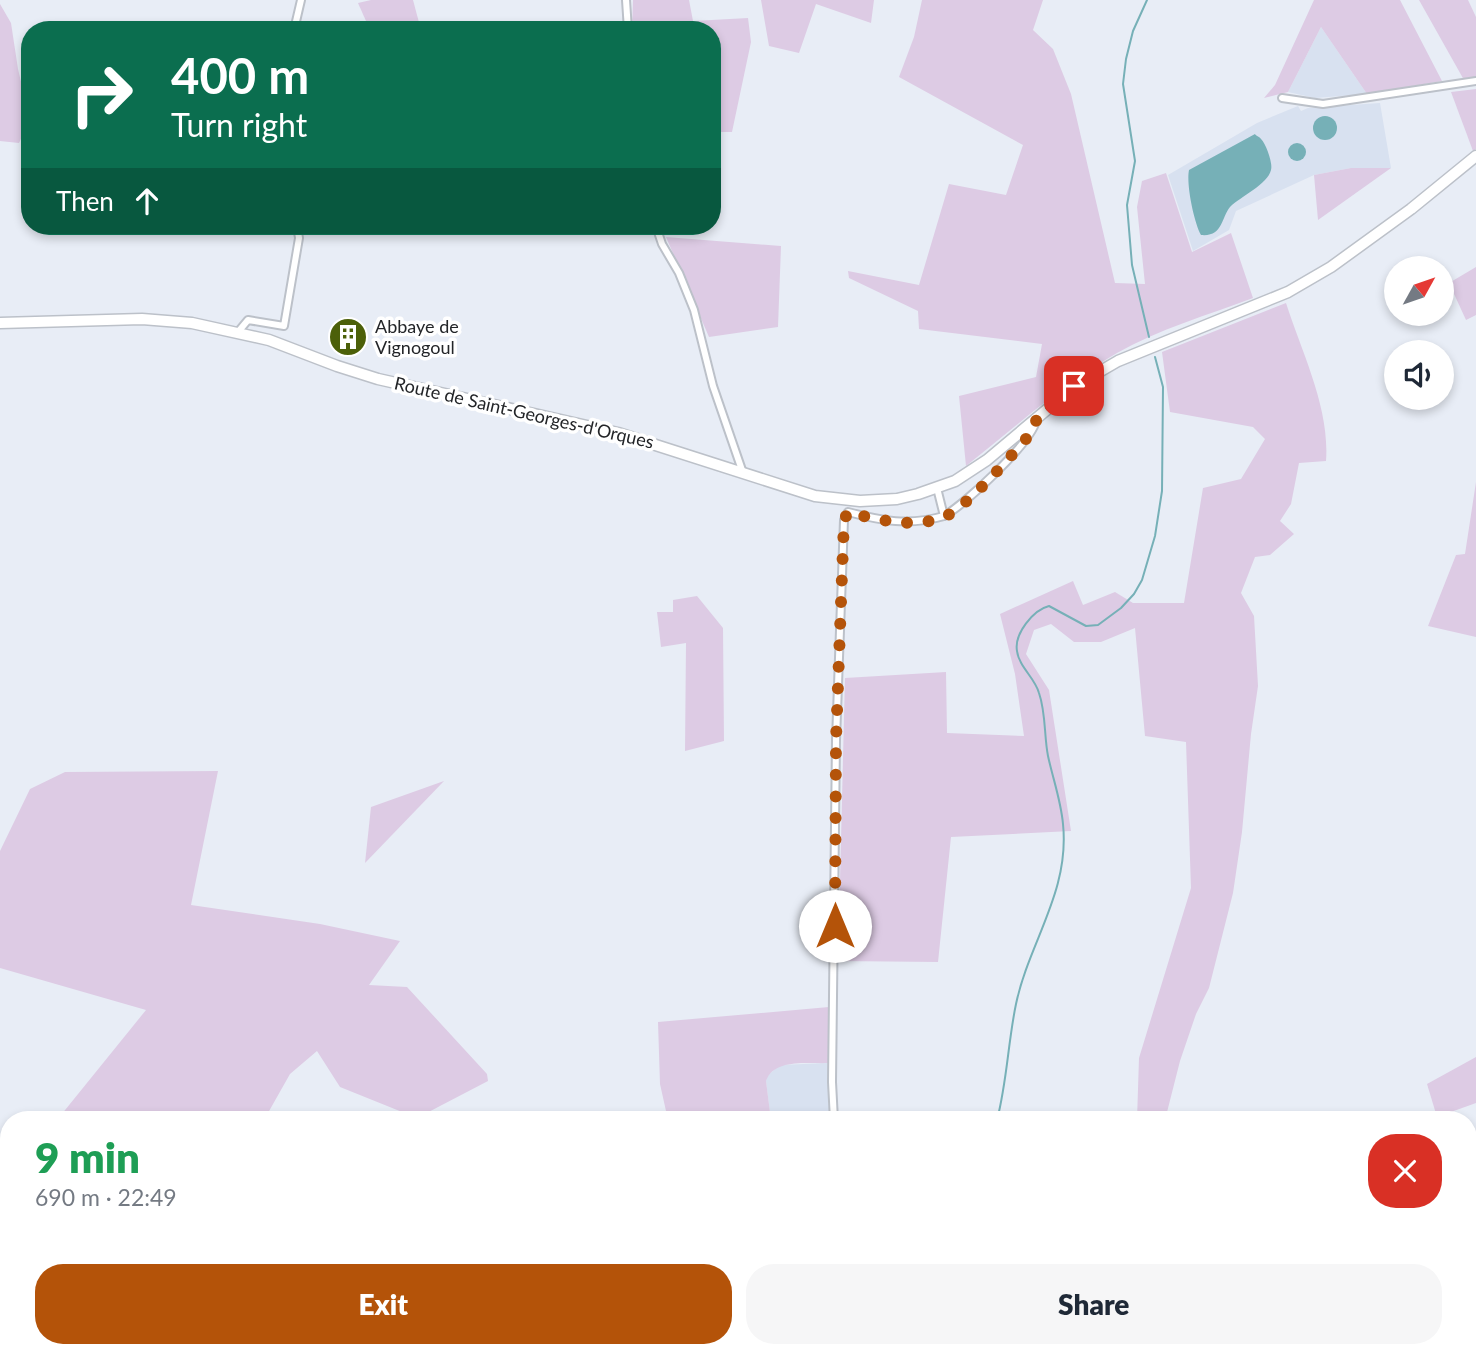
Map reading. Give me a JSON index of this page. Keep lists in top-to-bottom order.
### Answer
{
  "streets": {
    "street": ["Route de Saint-Georges-d'Orques"]
  },
  "places": {
    "building": ["Abbaye de Vignogoul"]
  },
  "north": "top right",
  "page": {
    "turn": ["400 m", "Turn right"],
    "then": "Then",
    "heading": ["9 min", "690 m · 22:49"],
    "buttons": ["Exit", "Share"]
  }
}
